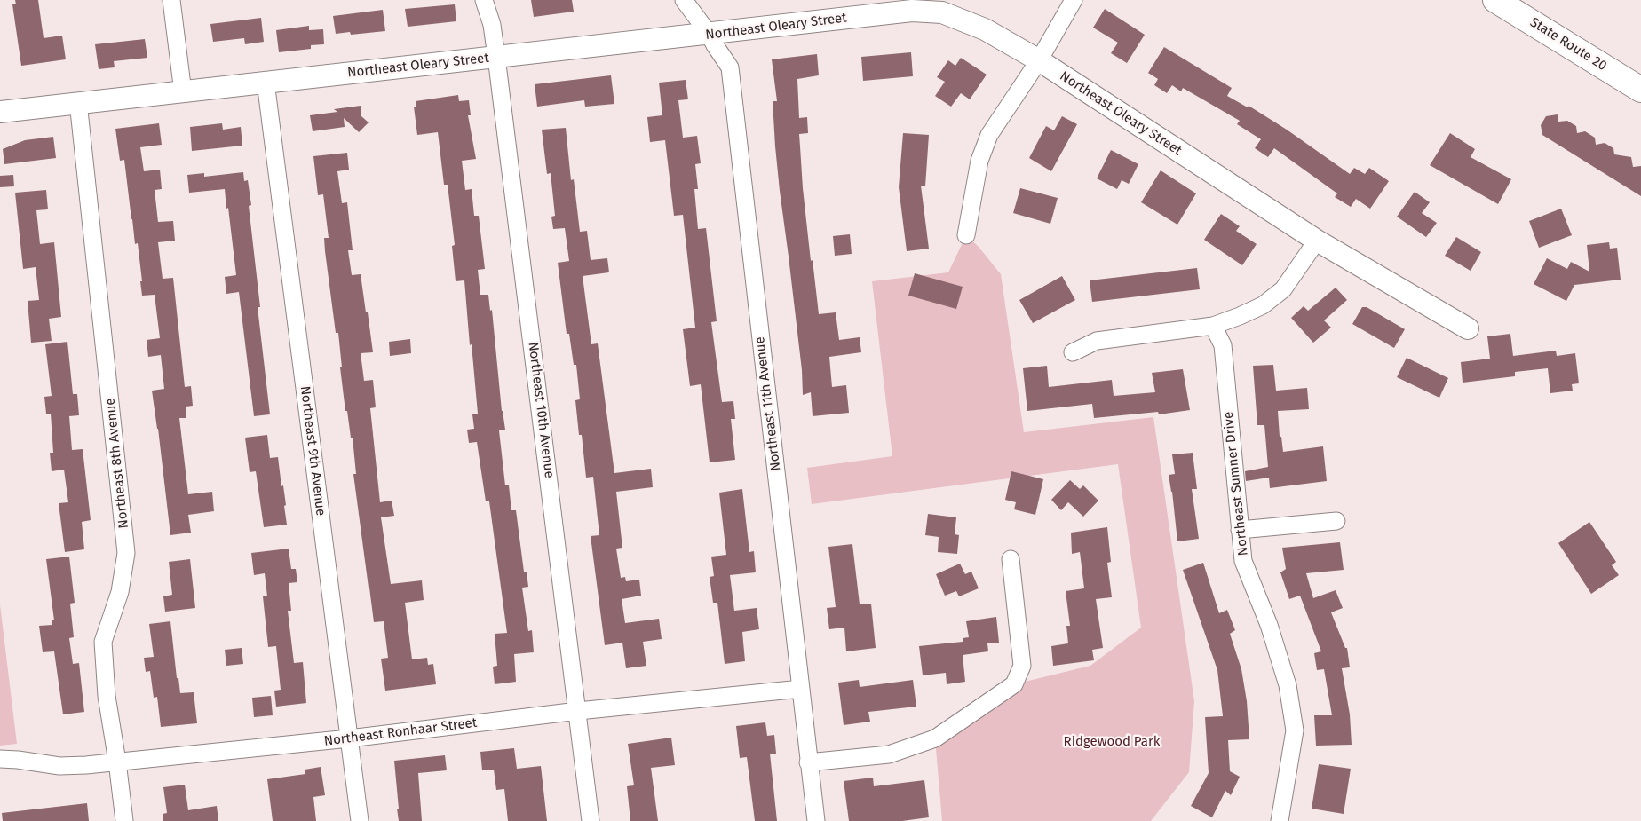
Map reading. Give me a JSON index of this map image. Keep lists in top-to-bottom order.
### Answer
{
  "streets": {
    "main road": ["State Route 20"],
    "street": [
      "Northeast Oleary Street",
      "Northeast 11th Avenue",
      "Northeast 10th Avenue",
      "Northeast 9th Avenue",
      "Northeast 8th Avenue",
      "Northeast Sumner Drive",
      "Northeast Ronhaar Street"
    ]
  },
  "crossings": [
    ["Northeast Oleary Street", "Northeast 11th Avenue"],
    ["Northeast Oleary Street", "Northeast 10th Avenue"],
    ["Northeast Oleary Street", "Northeast 9th Avenue"],
    ["Northeast Oleary Street", "Northeast 8th Avenue"],
    ["Northeast 11th Avenue", "Northeast Ronhaar Street"],
    ["Northeast 10th Avenue", "Northeast Ronhaar Street"],
    ["Northeast 9th Avenue", "Northeast Ronhaar Street"],
    ["Northeast 8th Avenue", "Northeast Ronhaar Street"]
  ],
  "parks": ["Ridgewood Park"]
}
